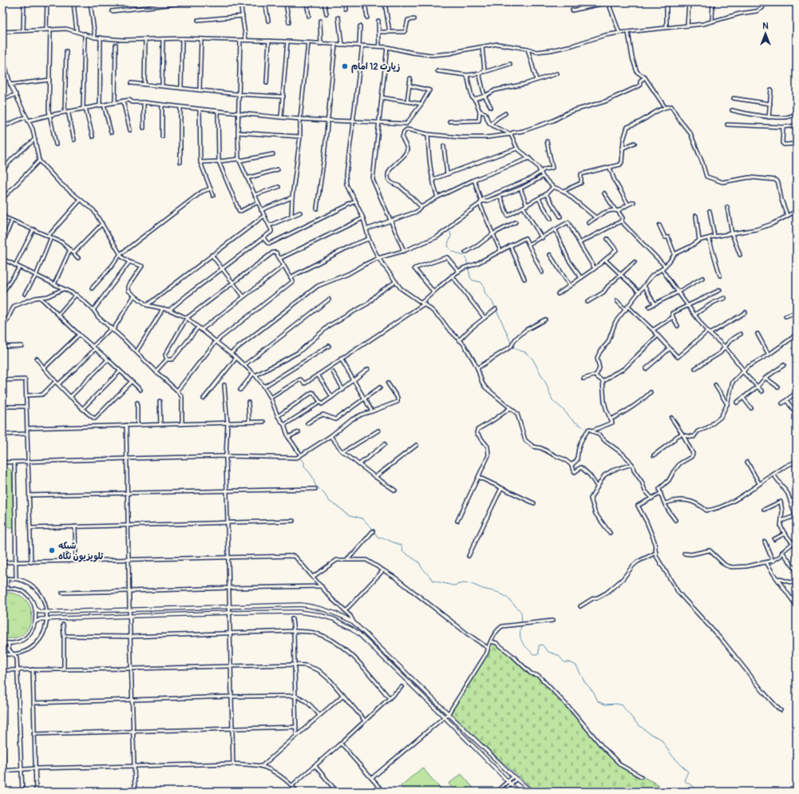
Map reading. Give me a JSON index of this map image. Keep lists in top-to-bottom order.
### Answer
{
  "places": ["زیارت 12 امام", "شبکه تلویزیون نگاه"],
  "north": "top"
}
